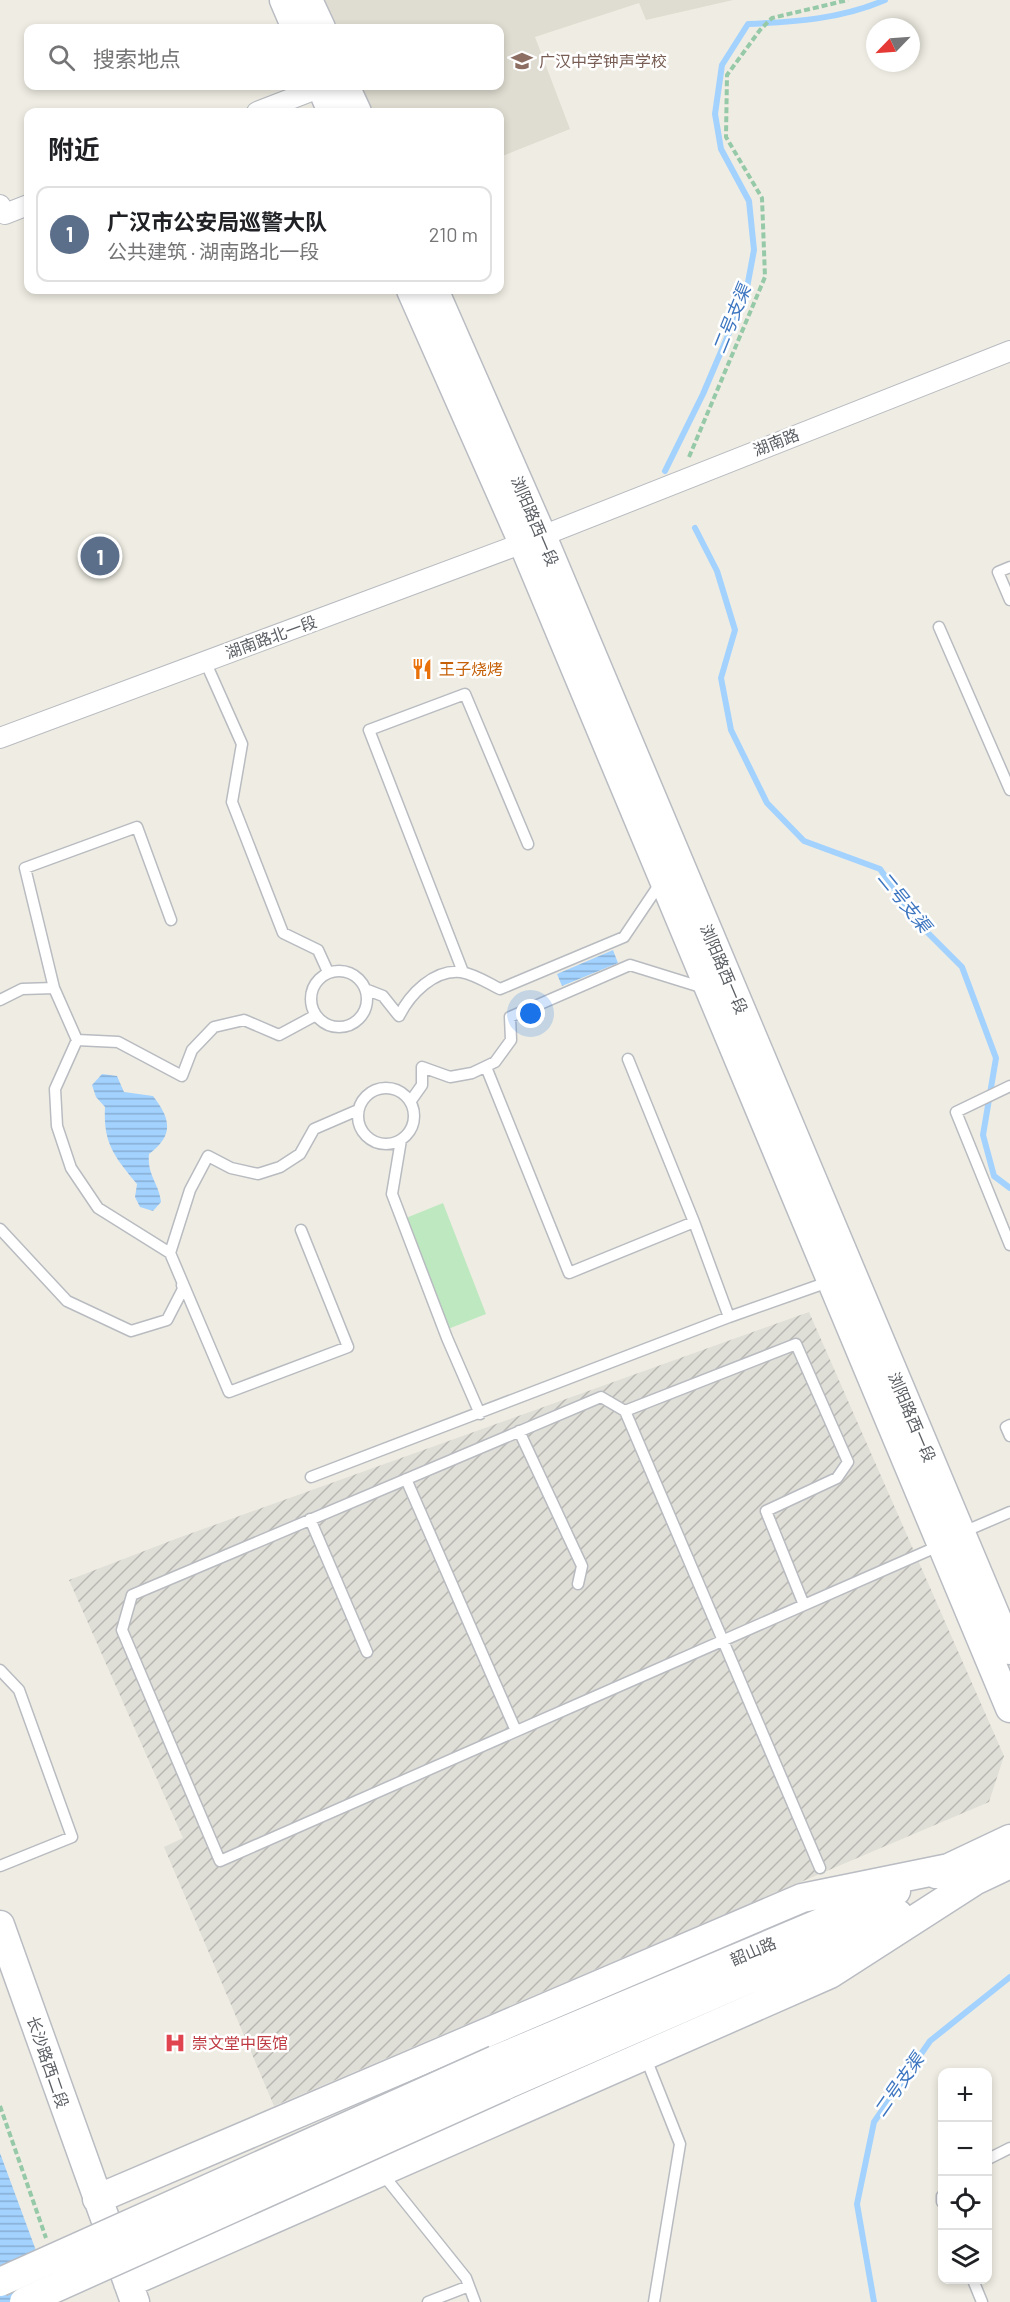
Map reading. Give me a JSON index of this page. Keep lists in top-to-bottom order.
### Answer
{
  "streets": {
    "street": [
      "湖南路",
      "浏阳路西一段",
      "湖南路北一段",
      "韶山路",
      "长沙路西二段"
    ]
  },
  "crossings": [
    ["湖南路", "浏阳路西一段"],
    ["湖南路", "湖南路北一段"],
    ["浏阳路西一段", "湖南路北一段"]
  ],
  "water": ["二号支渠"],
  "places": {
    "school or university": ["广汉中学钟声学校"],
    "restaurant": ["王子烧烤"],
    "hospital": ["崇文堂中医馆"]
  },
  "north": "bottom left",
  "page": {
    "search": "搜索地点",
    "heading": "附近",
    "list": [
      {
        "mark": "1",
        "name": "广汉市公安局巡警大队",
        "note": "公共建筑 · 湖南路北一段",
        "value": "210 m"
      }
    ],
    "pins": "1",
    "map_buttons": ["+", "−"]
  }
}
